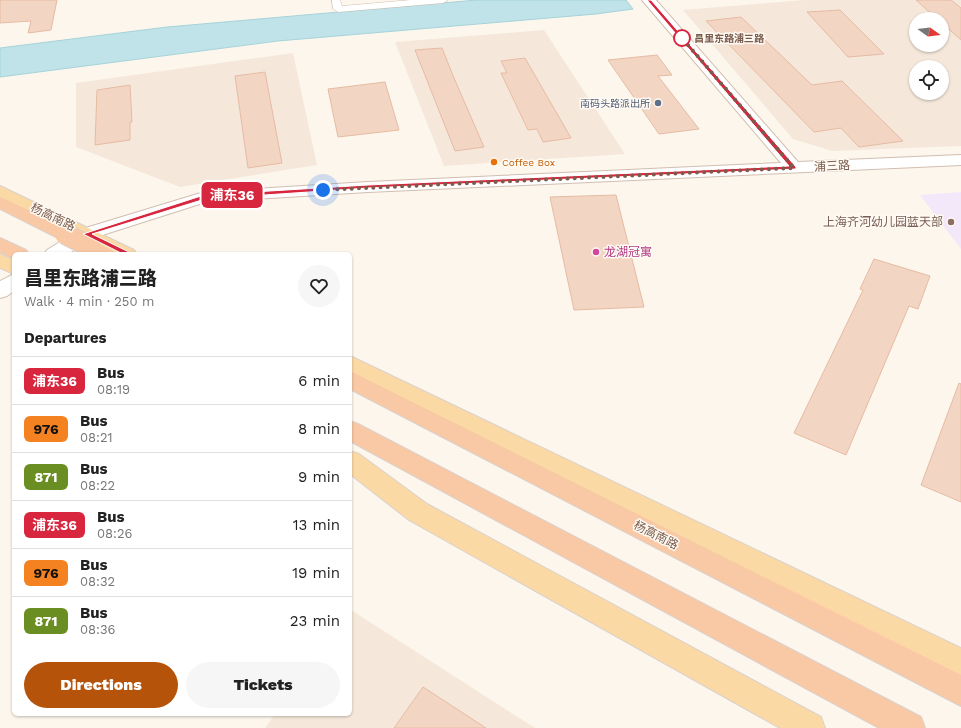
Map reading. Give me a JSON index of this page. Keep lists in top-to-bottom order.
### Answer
{
  "streets": {
    "highway": ["杨高南路"],
    "street": ["浦三路"]
  },
  "crossings": [
    ["浦三路", "杨高南路"]
  ],
  "places": [
    "昌里东路浦三路",
    "南码头路派出所",
    "Coffee Box",
    "上海齐河幼儿园蓝天部",
    "龙湖冠寓"
  ],
  "lines": ["bus line 浦东36"],
  "north": "right",
  "page": {
    "on_map": "浦东36",
    "heading": [
      ["昌里东路浦三路", "Walk · 4 min · 250 m"],
      "Departures"
    ],
    "list": [
      {
        "mark": "浦东36",
        "name": "Bus",
        "note": "08:19",
        "value": "6 min"
      },
      {
        "mark": "976",
        "name": "Bus",
        "note": "08:21",
        "value": "8 min"
      },
      {
        "mark": "871",
        "name": "Bus",
        "note": "08:22",
        "value": "9 min"
      },
      {
        "mark": "浦东36",
        "name": "Bus",
        "note": "08:26",
        "value": "13 min"
      },
      {
        "mark": "976",
        "name": "Bus",
        "note": "08:32",
        "value": "19 min"
      },
      {
        "mark": "871",
        "name": "Bus",
        "note": "08:36",
        "value": "23 min"
      }
    ],
    "buttons": ["Directions", "Tickets"]
  }
}
